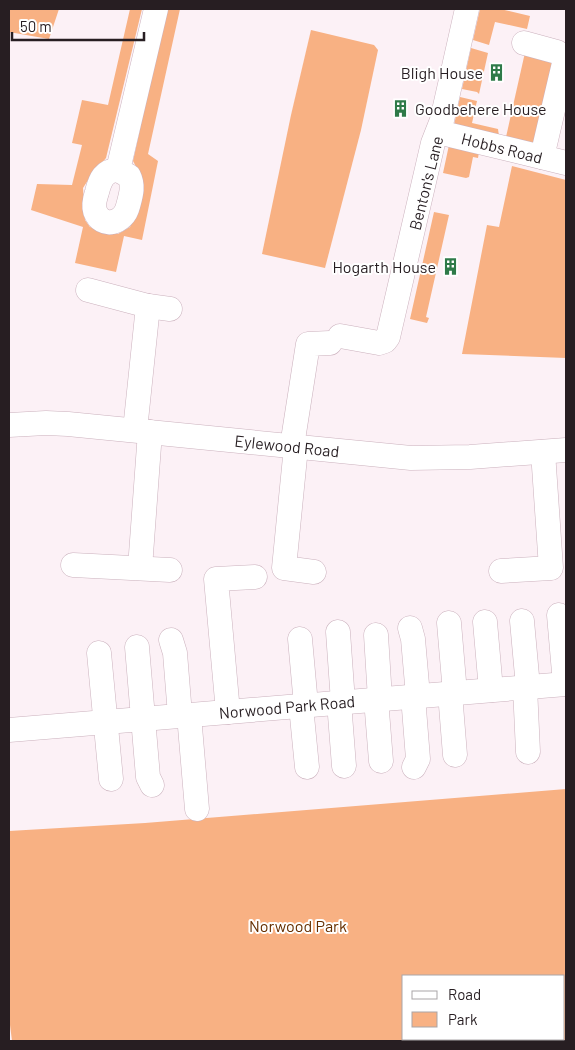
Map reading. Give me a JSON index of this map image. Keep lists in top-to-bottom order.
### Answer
{
  "streets": {
    "street": [
      "Hobbs Road",
      "Benton's Lane",
      "Eylewood Road",
      "Norwood Park Road"
    ]
  },
  "crossings": [
    ["Hobbs Road", "Benton's Lane"],
    ["Benton's Lane", "Eylewood Road"]
  ],
  "parks": ["Norwood Park"],
  "places": {
    "building": ["Bligh House", "Goodbehere House", "Hogarth House"]
  },
  "legend": ["Road", "Park"],
  "scale_bar": "50 m"
}
